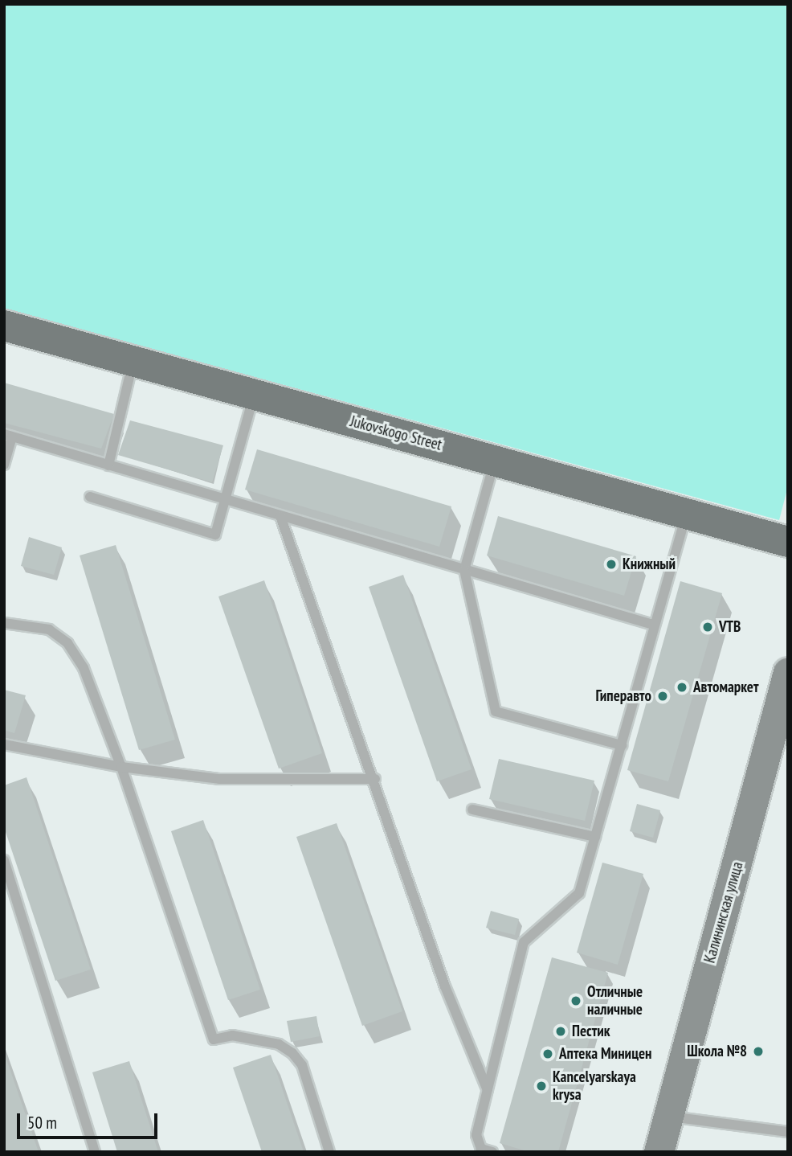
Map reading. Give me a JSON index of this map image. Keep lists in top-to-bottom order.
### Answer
{
  "streets": {
    "main road": ["Jukovskogo Street", "Калининская улица"]
  },
  "places": [
    "Книжный",
    "VTB",
    "Автомаркет",
    "Гиперавто",
    "Отличные наличные",
    "Пестик",
    "Школа №8",
    "Аптека Миницен",
    "Kancelyarskaya krysa"
  ],
  "scale_bar": "50 m"
}
